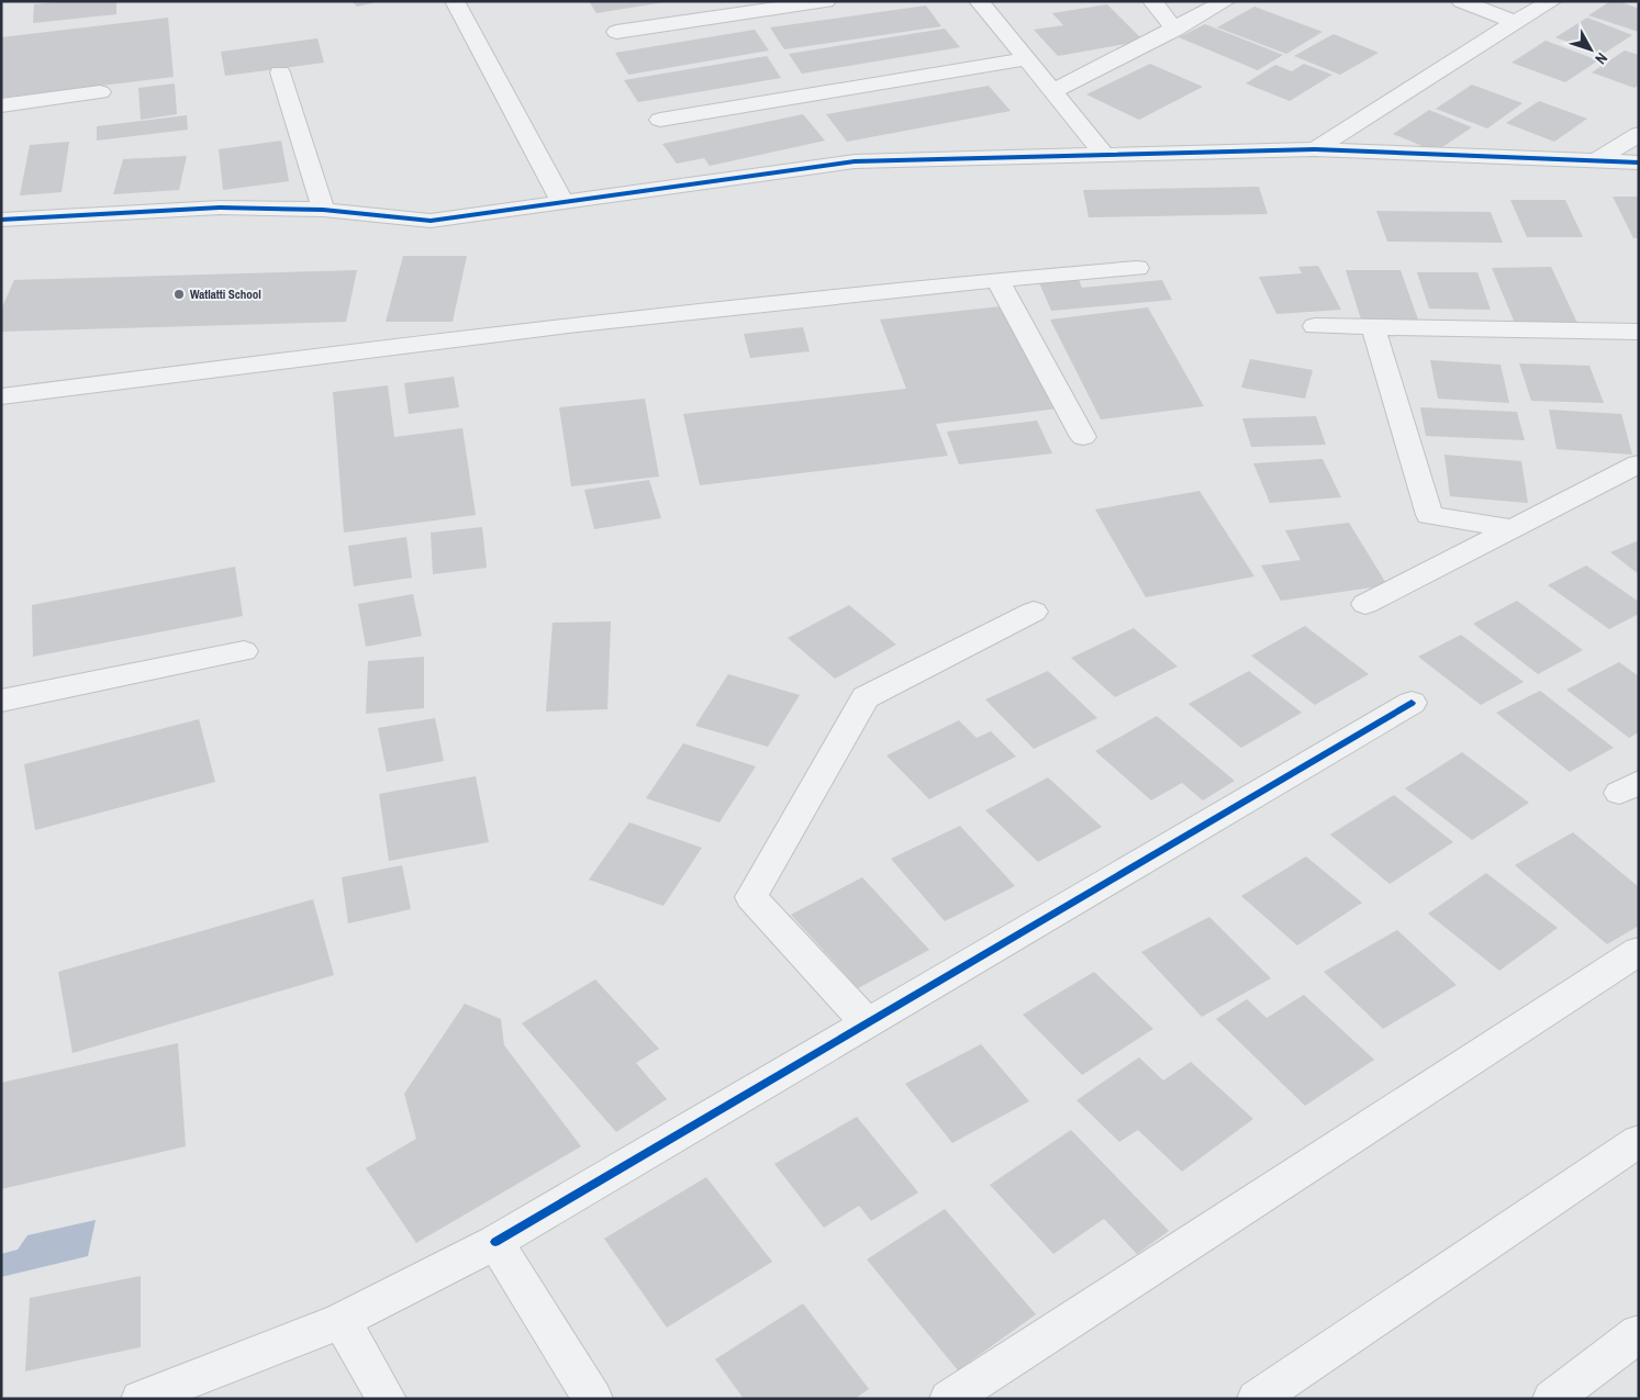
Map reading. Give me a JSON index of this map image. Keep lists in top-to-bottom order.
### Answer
{
  "places": ["Watlatti School"],
  "north": "bottom right"
}
